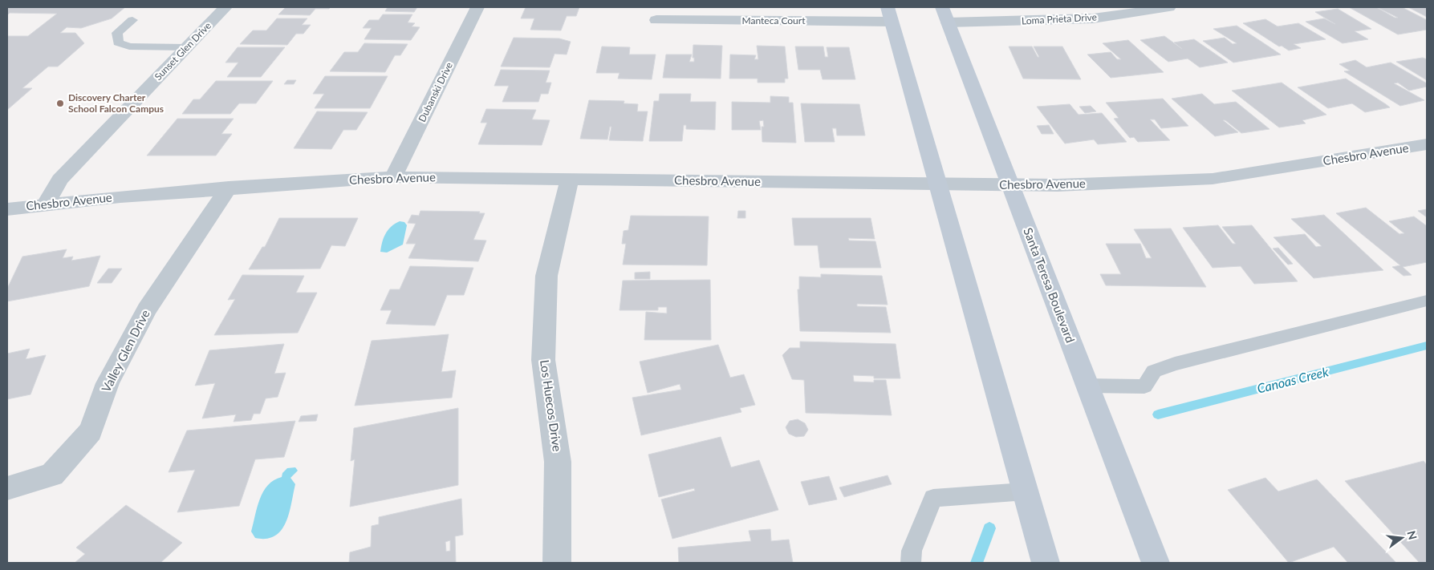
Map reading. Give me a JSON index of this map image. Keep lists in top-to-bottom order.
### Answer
{
  "streets": {
    "main road": ["Santa Teresa Boulevard"],
    "street": [
      "Loma Prieta Drive",
      "Manteca Court",
      "Sunset Glen Drive",
      "Dubanski Drive",
      "Chesbro Avenue",
      "Valley Glen Drive",
      "Los Huecos Drive"
    ]
  },
  "crossings": [
    ["Loma Prieta Drive", "Santa Teresa Boulevard"],
    ["Sunset Glen Drive", "Chesbro Avenue"],
    ["Dubanski Drive", "Chesbro Avenue"],
    ["Chesbro Avenue", "Santa Teresa Boulevard"],
    ["Chesbro Avenue", "Valley Glen Drive"],
    ["Chesbro Avenue", "Los Huecos Drive"]
  ],
  "water": ["Canoas Creek"],
  "places": ["Discovery Charter School Falcon Campus"],
  "north": "right"
}
